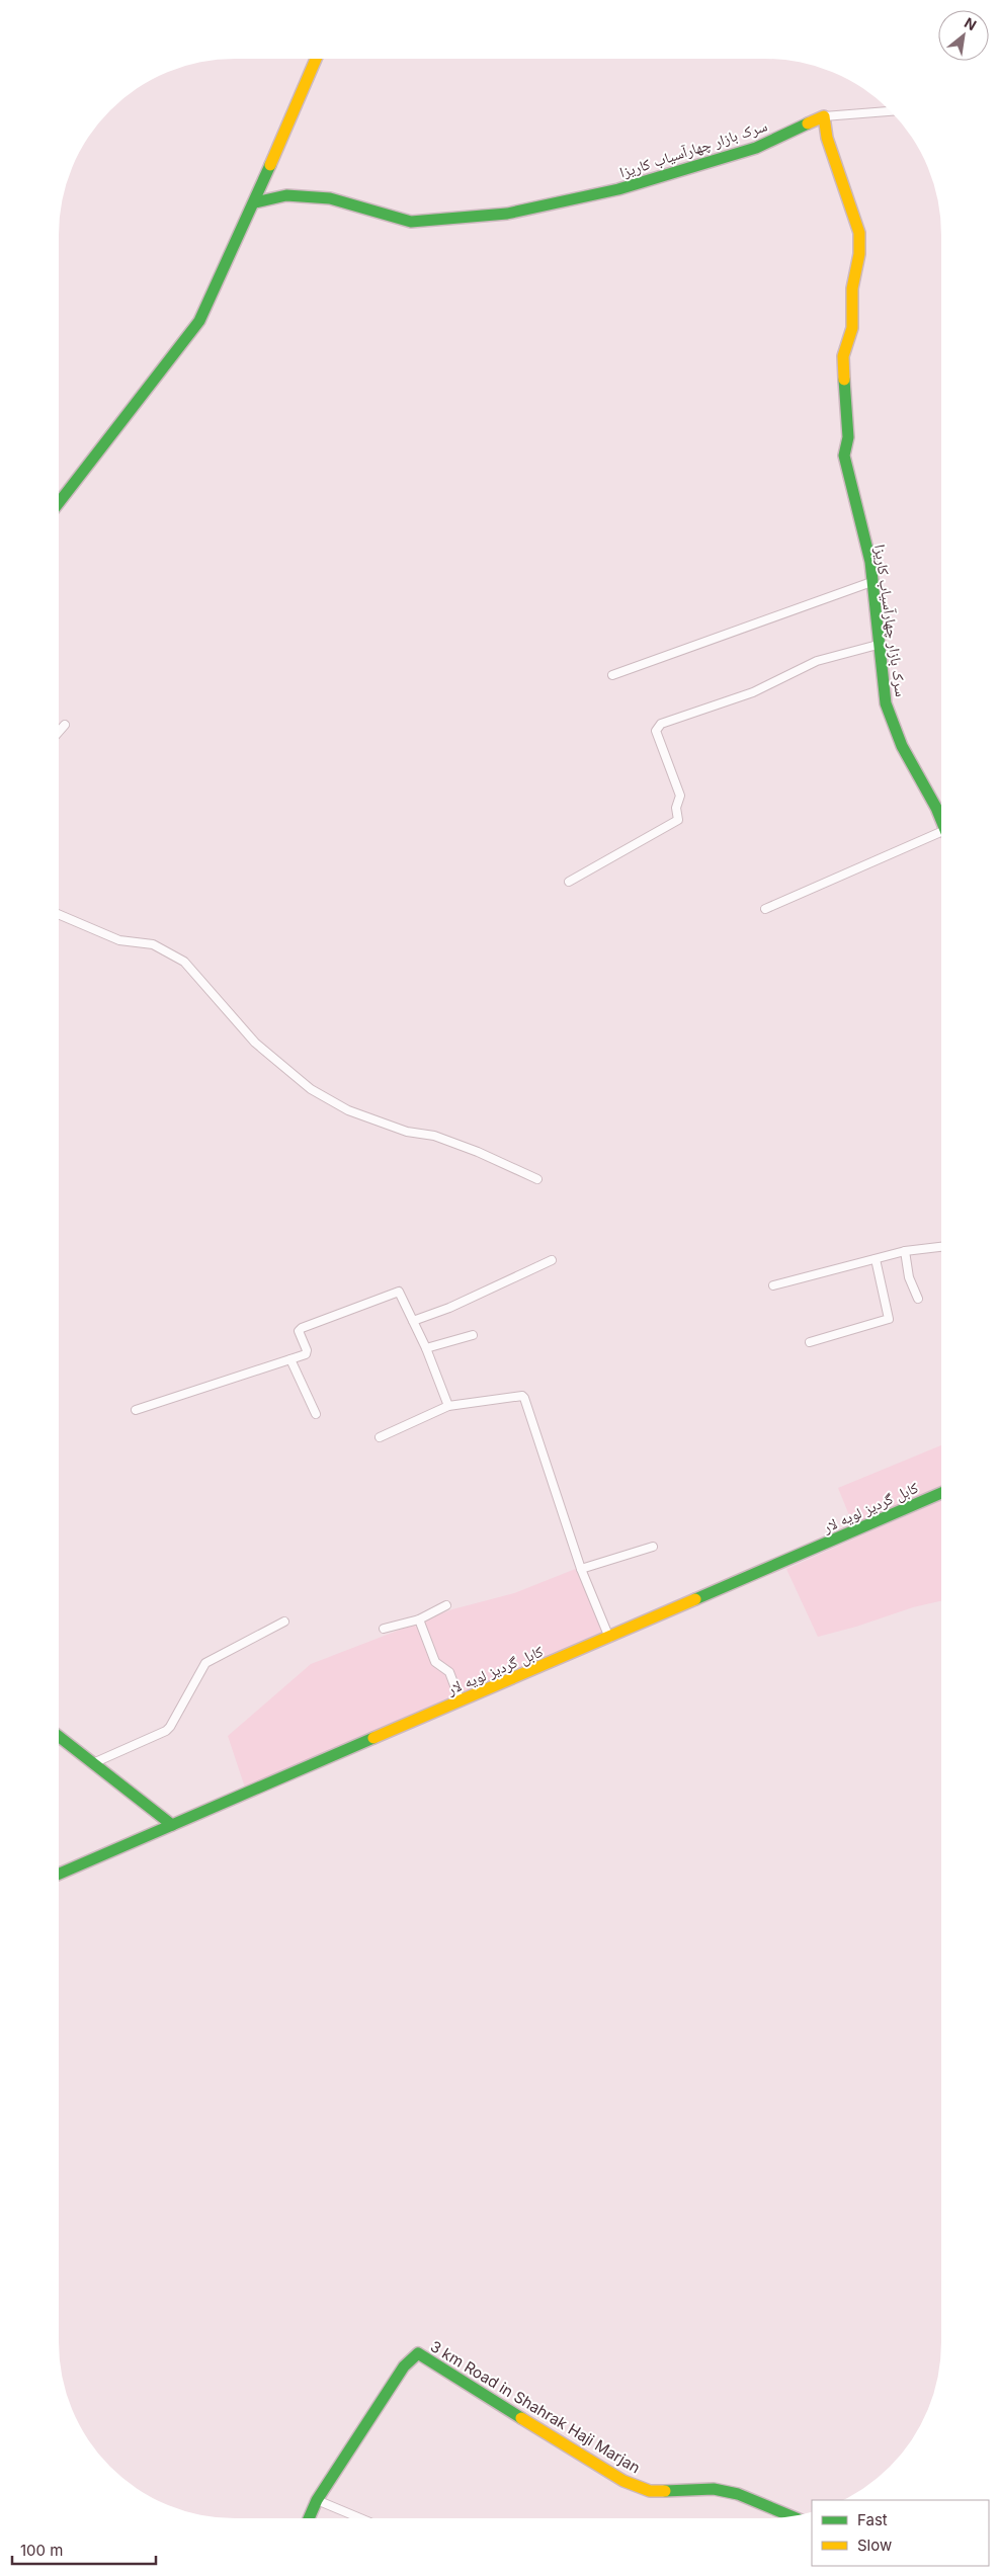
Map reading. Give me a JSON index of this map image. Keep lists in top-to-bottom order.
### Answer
{
  "streets": {
    "main road": ["سرک بازار چهارآسیاب کاریزا", "کابل گردیز لویه لار", "3 km Road in Shahrak Haji Marjan"]
  },
  "legend": ["Fast", "Slow"],
  "scale_bar": "100 m",
  "north": "top right"
}
